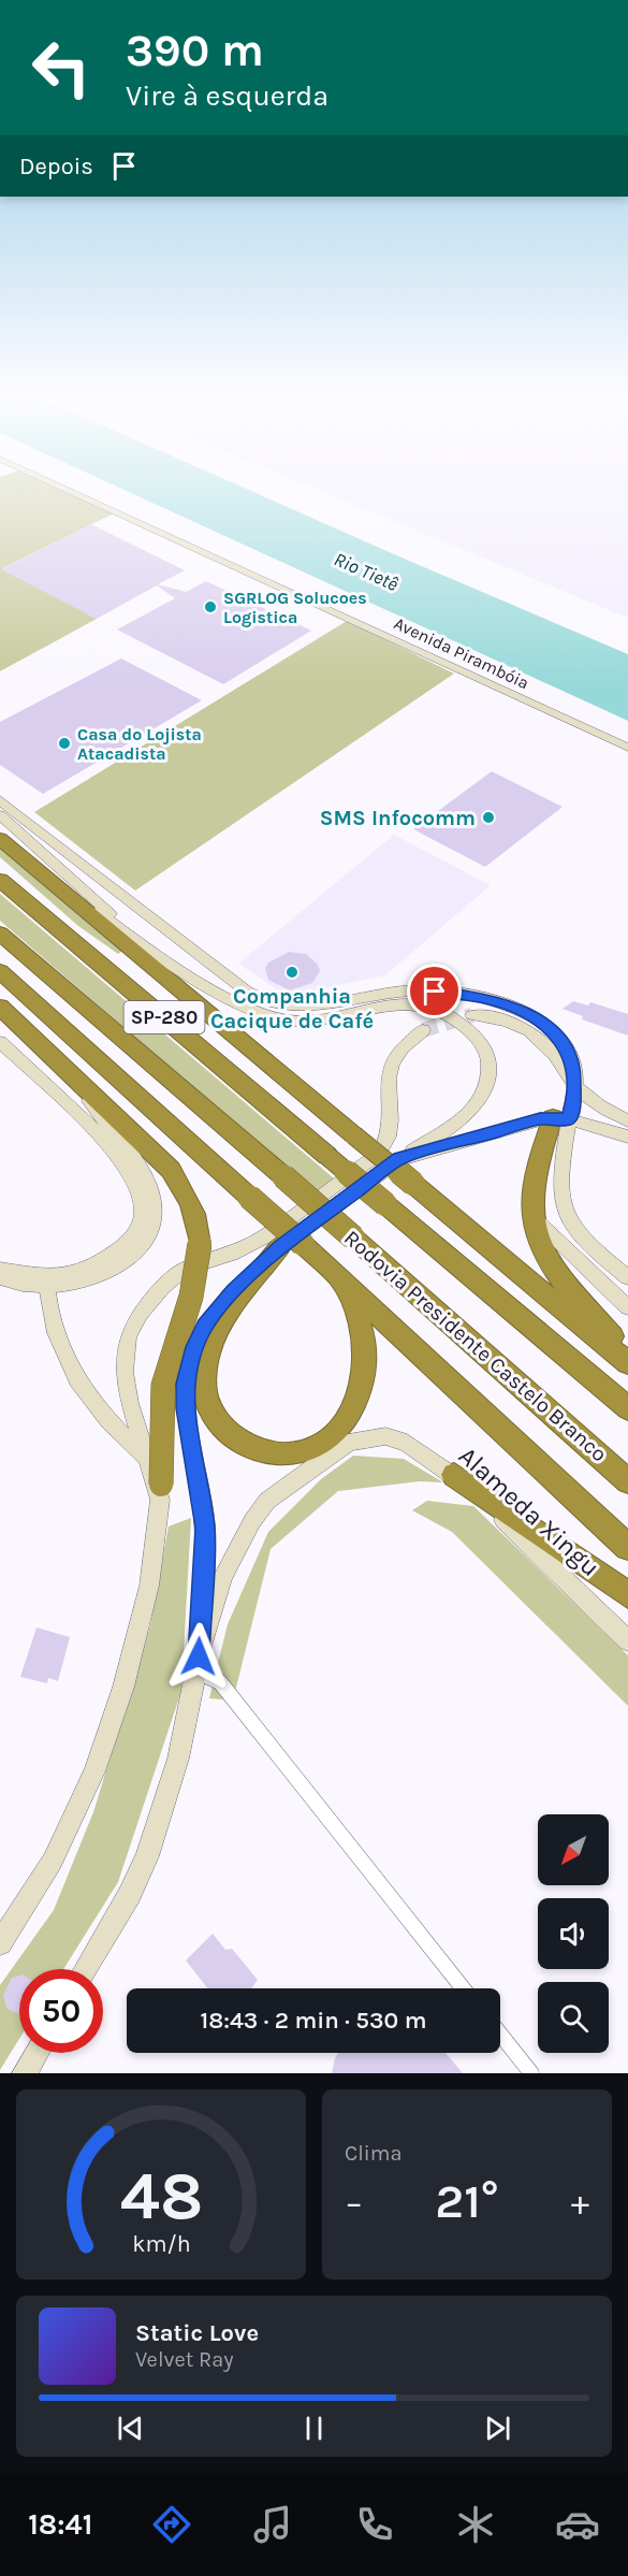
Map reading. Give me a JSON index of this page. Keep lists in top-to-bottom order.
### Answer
{
  "streets": {
    "highway": ["SP-280", "Rodovia Presidente Castelo Branco"],
    "main road": ["Avenida Pirambóia", "Alameda Xingu"]
  },
  "water": ["Rio Tietê"],
  "places": [
    "SGRLOG Solucoes Logistica",
    "Casa do Lojista Atacadista",
    "SMS Infocomm",
    "Companhia Cacique de Café"
  ],
  "north": "bottom left",
  "page": {
    "turn": ["390 m", "Vire à esquerda"],
    "then": "Depois",
    "limit": "50",
    "trip": "18:43 · 2 min · 530 m",
    "tile": "Clima",
    "heat": ["−", "21°", "+"],
    "song": ["Static Love", "Velvet Ray"],
    "tabs": "18:41",
    "gauge": ["48", "km/h"]
  }
}
